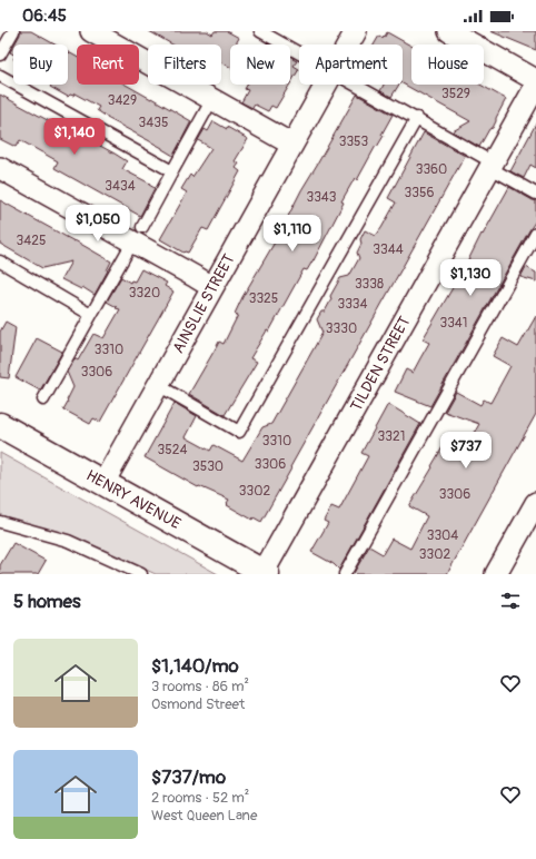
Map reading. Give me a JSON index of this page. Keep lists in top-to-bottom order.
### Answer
{
  "streets": {
    "main road": ["HENRY AVENUE"],
    "street": ["AINSLIE STREET", "TILDEN STREET"]
  },
  "crossings": [
    ["AINSLIE STREET", "HENRY AVENUE"],
    ["TILDEN STREET", "HENRY AVENUE"]
  ],
  "house_numbers": [
    "3529",
    "3429",
    "3435",
    "3353",
    "3360",
    "3434",
    "3356",
    "3343",
    "3425",
    "3344",
    "3338",
    "3320",
    "3325",
    "3334",
    "3341",
    "3330",
    "3310",
    "3306",
    "3321",
    "3310",
    "3524",
    "3306",
    "3530",
    "3302",
    "3306",
    "3304",
    "3302"
  ],
  "page": {
    "status": "06:45",
    "chip": [
      "Buy",
      "Rent",
      "Filters",
      "New",
      "Apartment",
      "House"
    ],
    "price": [
      "$1,140",
      "$1,050",
      "$1,110",
      "$1,130",
      "$737"
    ],
    "heading": "5 homes",
    "list": [
      {
        "name": "$1,140/mo",
        "note": "3 rooms · 86 m² · Osmond Street"
      },
      {
        "name": "$737/mo",
        "note": "2 rooms · 52 m² · West Queen Lane"
      }
    ]
  }
}
